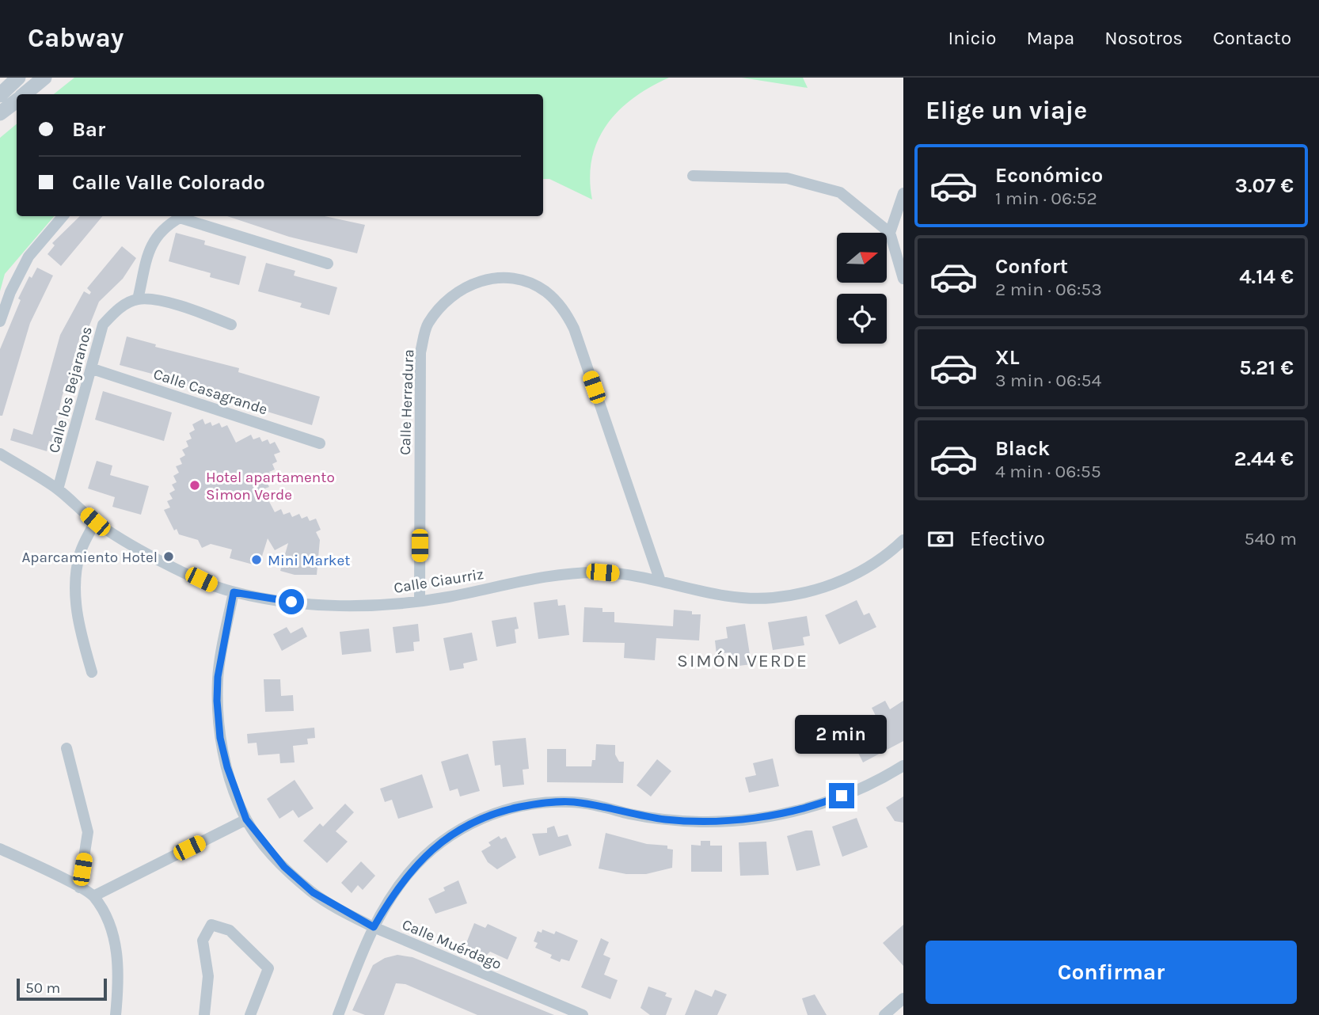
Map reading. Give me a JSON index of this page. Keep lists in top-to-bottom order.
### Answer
{
  "streets": {
    "street": [
      "Calle los Bejaranos",
      "Calle Casagrande",
      "Calle Herradura",
      "Calle Ciaurriz",
      "Calle Muérdago"
    ]
  },
  "crossings": [
    ["Calle los Bejaranos", "Calle Casagrande"],
    ["Calle los Bejaranos", "Calle Ciaurriz"],
    ["Calle Herradura", "Calle Ciaurriz"],
    ["Calle Ciaurriz", "Calle Muérdago"]
  ],
  "districts": ["SIMÓN VERDE"],
  "places": ["Hotel apartamento Simon Verde", "Aparcamiento Hotel", "Mini Market"],
  "scale_bar": "50 m",
  "north": "right",
  "page": {
    "header": "Cabway",
    "nav": [
      "Inicio",
      "Mapa",
      "Nosotros",
      "Contacto"
    ],
    "heading": "Elige un viaje",
    "banner": ["Bar", "Calle Valle Colorado"],
    "list": [
      {
        "name": "Económico",
        "note": "1 min · 06:52",
        "value": "3.07 €"
      },
      {
        "name": "Confort",
        "note": "2 min · 06:53",
        "value": "4.14 €"
      },
      {
        "name": "XL",
        "note": "3 min · 06:54",
        "value": "5.21 €"
      },
      {
        "name": "Black",
        "note": "4 min · 06:55",
        "value": "2.44 €"
      }
    ],
    "pay": ["Efectivo", "540 m"],
    "bubble": "2 min",
    "buttons": "Confirmar",
    "scale": "50 m"
  }
}
